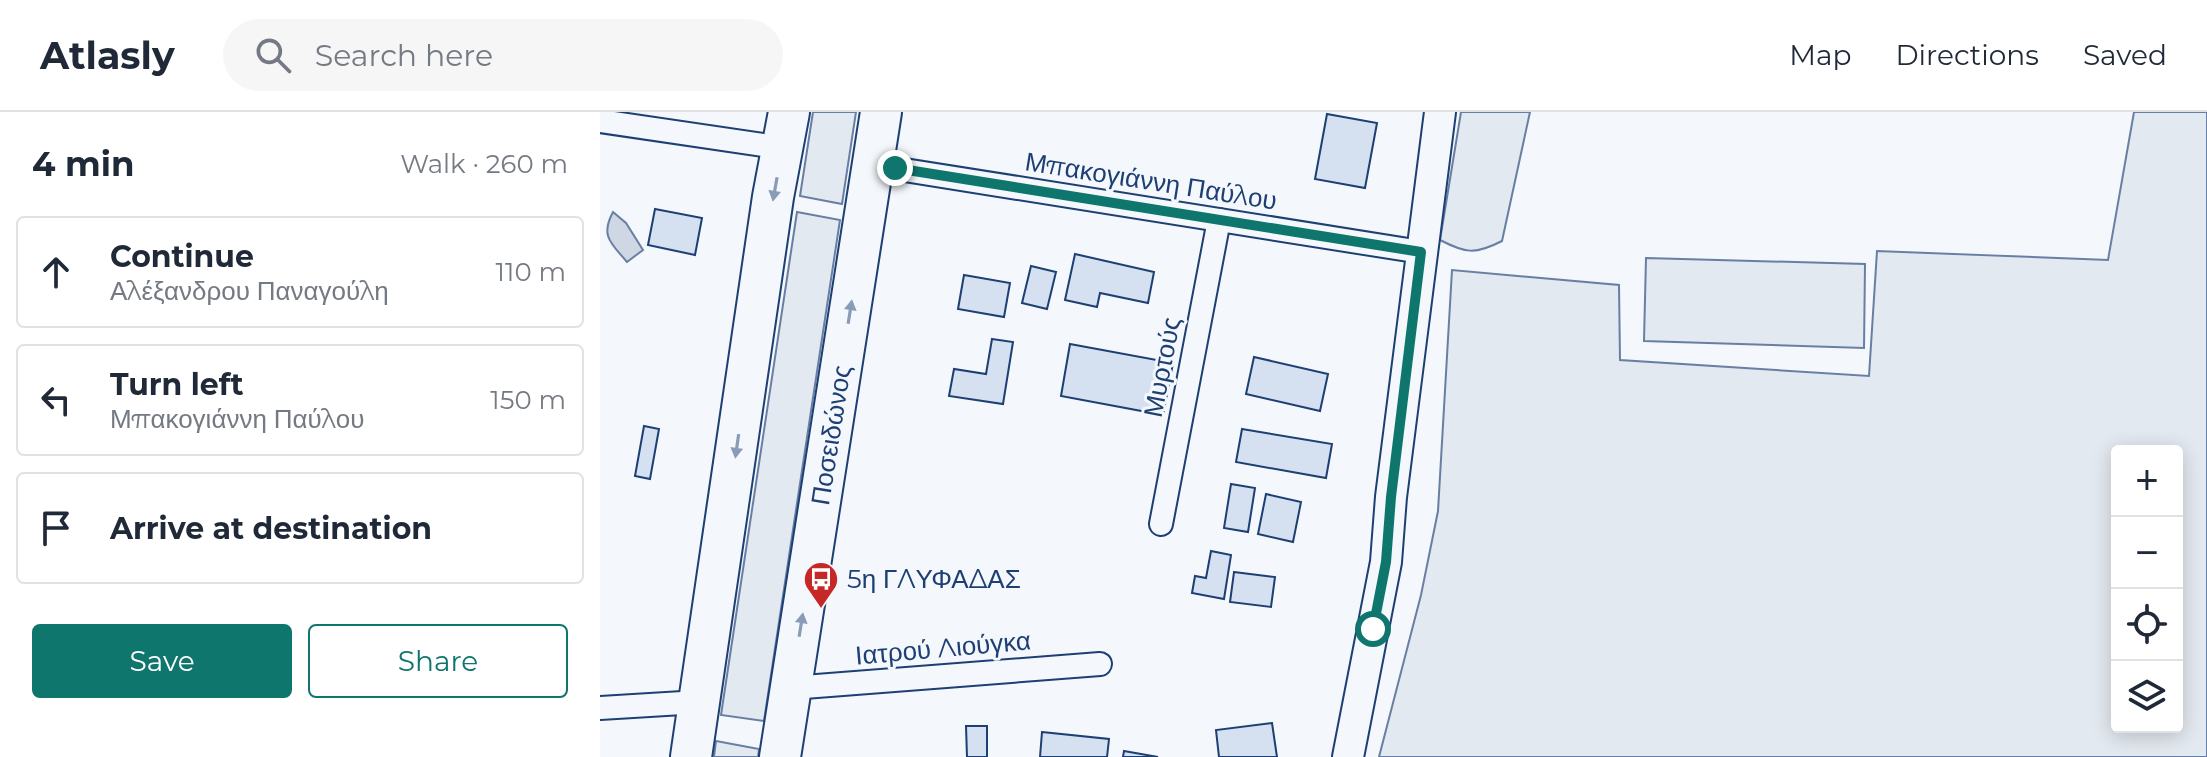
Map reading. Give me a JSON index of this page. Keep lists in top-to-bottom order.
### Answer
{
  "streets": {
    "highway": ["Ποσειδώνος"],
    "street": ["Μπακογιάννη Παύλου", "Μυρτούς", "Ιατρού Λιούγκα"]
  },
  "crossings": [
    ["Μπακογιάννη Παύλου", "Μυρτούς"],
    ["Μπακογιάννη Παύλου", "Ποσειδώνος"],
    ["Ποσειδώνος", "Ιατρού Λιούγκα"]
  ],
  "places": {
    "bus stop": ["5η ΓΛΥΦΑΔΑΣ"]
  },
  "page": {
    "header": "Atlasly",
    "search": "Search here",
    "nav": ["Map", "Directions", "Saved"],
    "heading": ["4 min", "Walk · 260 m"],
    "list": [
      ["Continue", "Αλέξανδρου Παναγούλη", "110 m"],
      ["Turn left", "Μπακογιάννη Παύλου", "150 m"],
      "Arrive at destination"
    ],
    "map_buttons": ["+", "−"],
    "buttons": ["Save", "Share"]
  }
}
